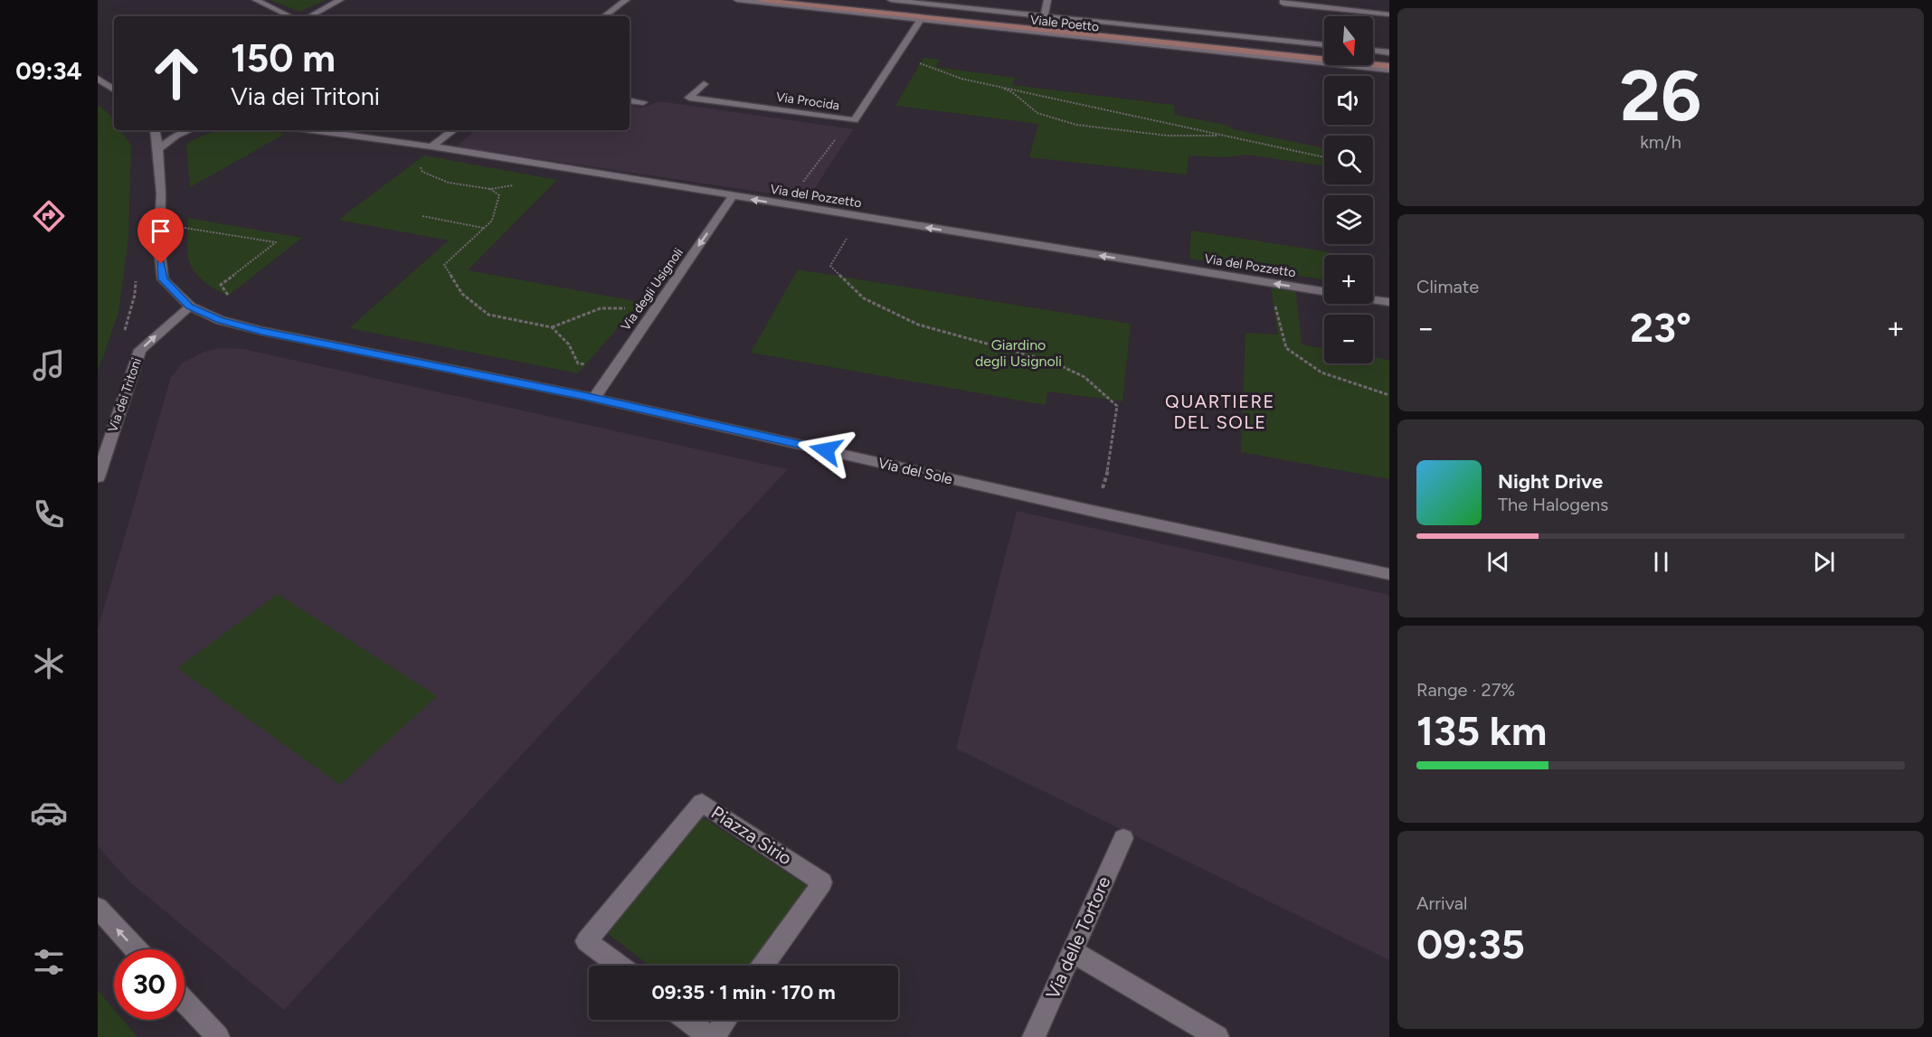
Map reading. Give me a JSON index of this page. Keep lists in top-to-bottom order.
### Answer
{
  "streets": {
    "main road": ["Viale Poetto"],
    "street": [
      "Via Procida",
      "Via del Pozzetto",
      "Via degli Usignoli",
      "Via dei Tritoni",
      "Via del Sole",
      "Piazza Sirio",
      "Via delle Tortore"
    ]
  },
  "crossings": [
    ["Viale Poetto", "Via Procida"],
    ["Via del Pozzetto", "Via degli Usignoli"],
    ["Via degli Usignoli", "Via del Sole"],
    ["Via dei Tritoni", "Via del Sole"]
  ],
  "one_way": ["Via del Pozzetto", "Via degli Usignoli", "Via dei Tritoni"],
  "districts": ["QUARTIERE DEL SOLE"],
  "parks": ["Giardino degli Usignoli"],
  "north": "bottom",
  "page": {
    "tabs": "09:34",
    "tile": [
      ["26", "km/h"],
      "Climate",
      ["Range · 27%", "135 km"],
      ["Arrival", "09:35"]
    ],
    "map_buttons": ["+", "−"],
    "turn": ["150 m", "Via dei Tritoni"],
    "heat": ["−", "23°", "+"],
    "song": ["Night Drive", "The Halogens"],
    "limit": "30",
    "trip": "09:35 · 1 min · 170 m"
  }
}
